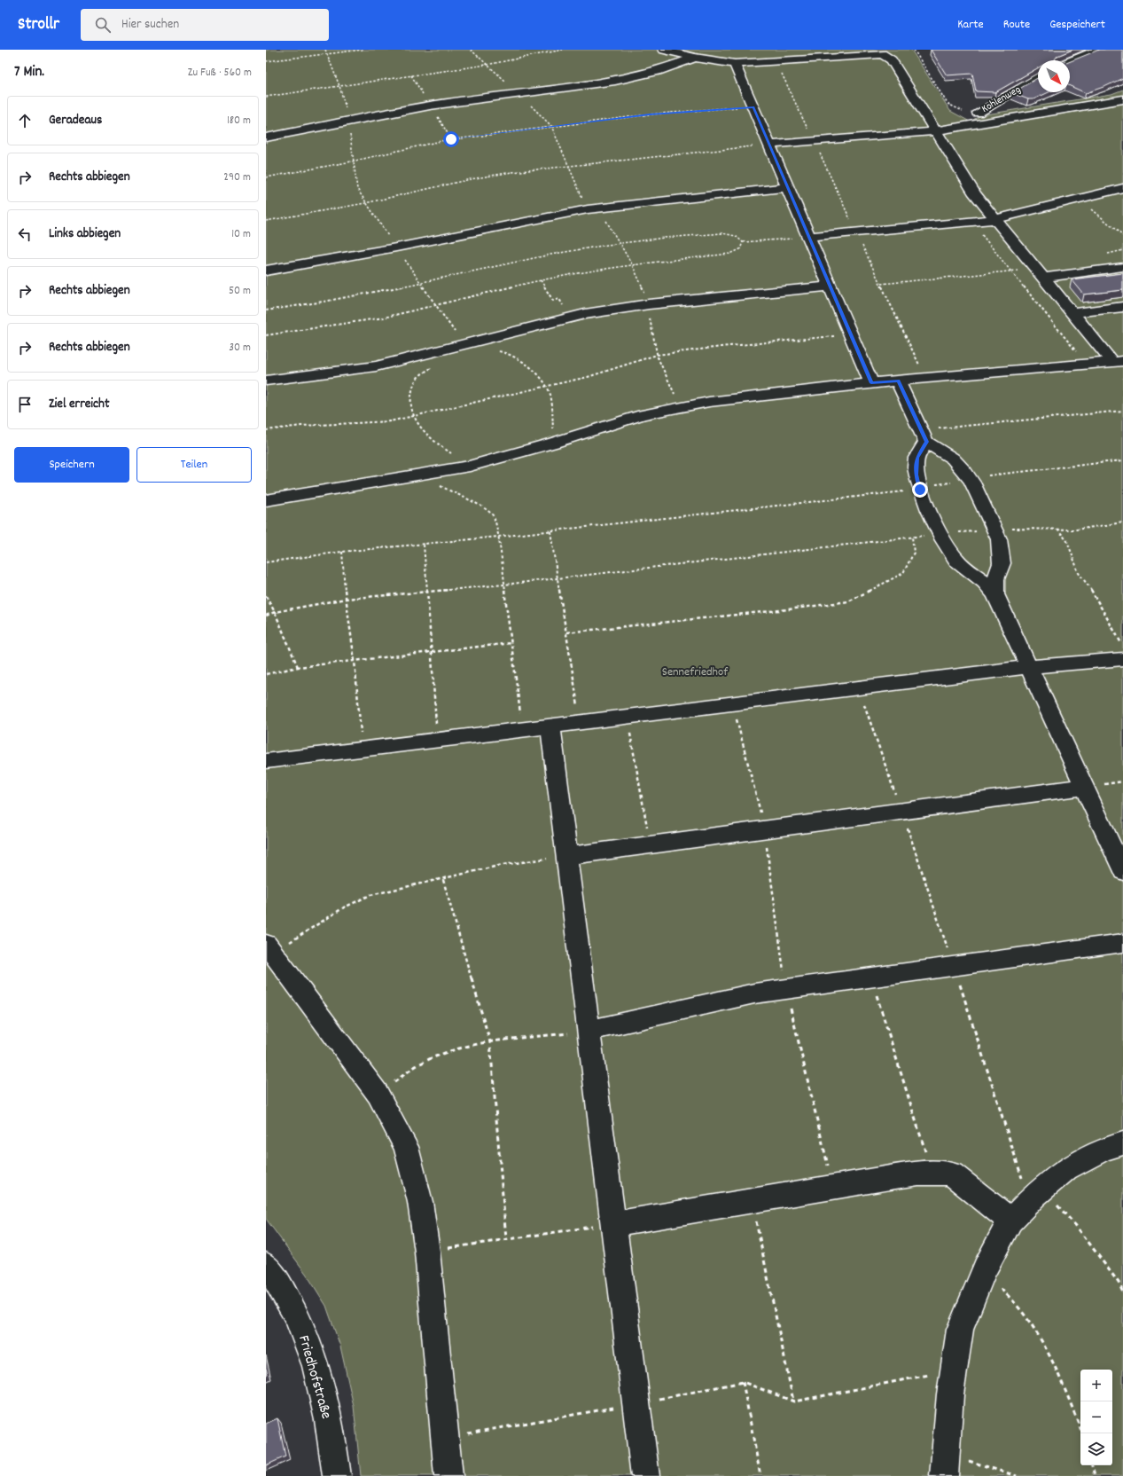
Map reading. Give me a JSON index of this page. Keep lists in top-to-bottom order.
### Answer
{
  "streets": {
    "street": ["Kohlenweg", "Friedhofstraße"]
  },
  "parks": ["Sennefriedhof"],
  "north": "bottom right",
  "page": {
    "header": "Strollr",
    "search": "Hier suchen",
    "nav": ["Karte", "Route", "Gespeichert"],
    "heading": ["7 Min.", "Zu Fuß · 560 m"],
    "list": [
      ["Geradeaus", "180 m"],
      ["Rechts abbiegen", "290 m"],
      ["Links abbiegen", "10 m"],
      ["Rechts abbiegen", "50 m"],
      ["Rechts abbiegen", "30 m"],
      "Ziel erreicht"
    ],
    "buttons": ["Speichern", "Teilen"],
    "map_buttons": ["+", "−"]
  }
}
